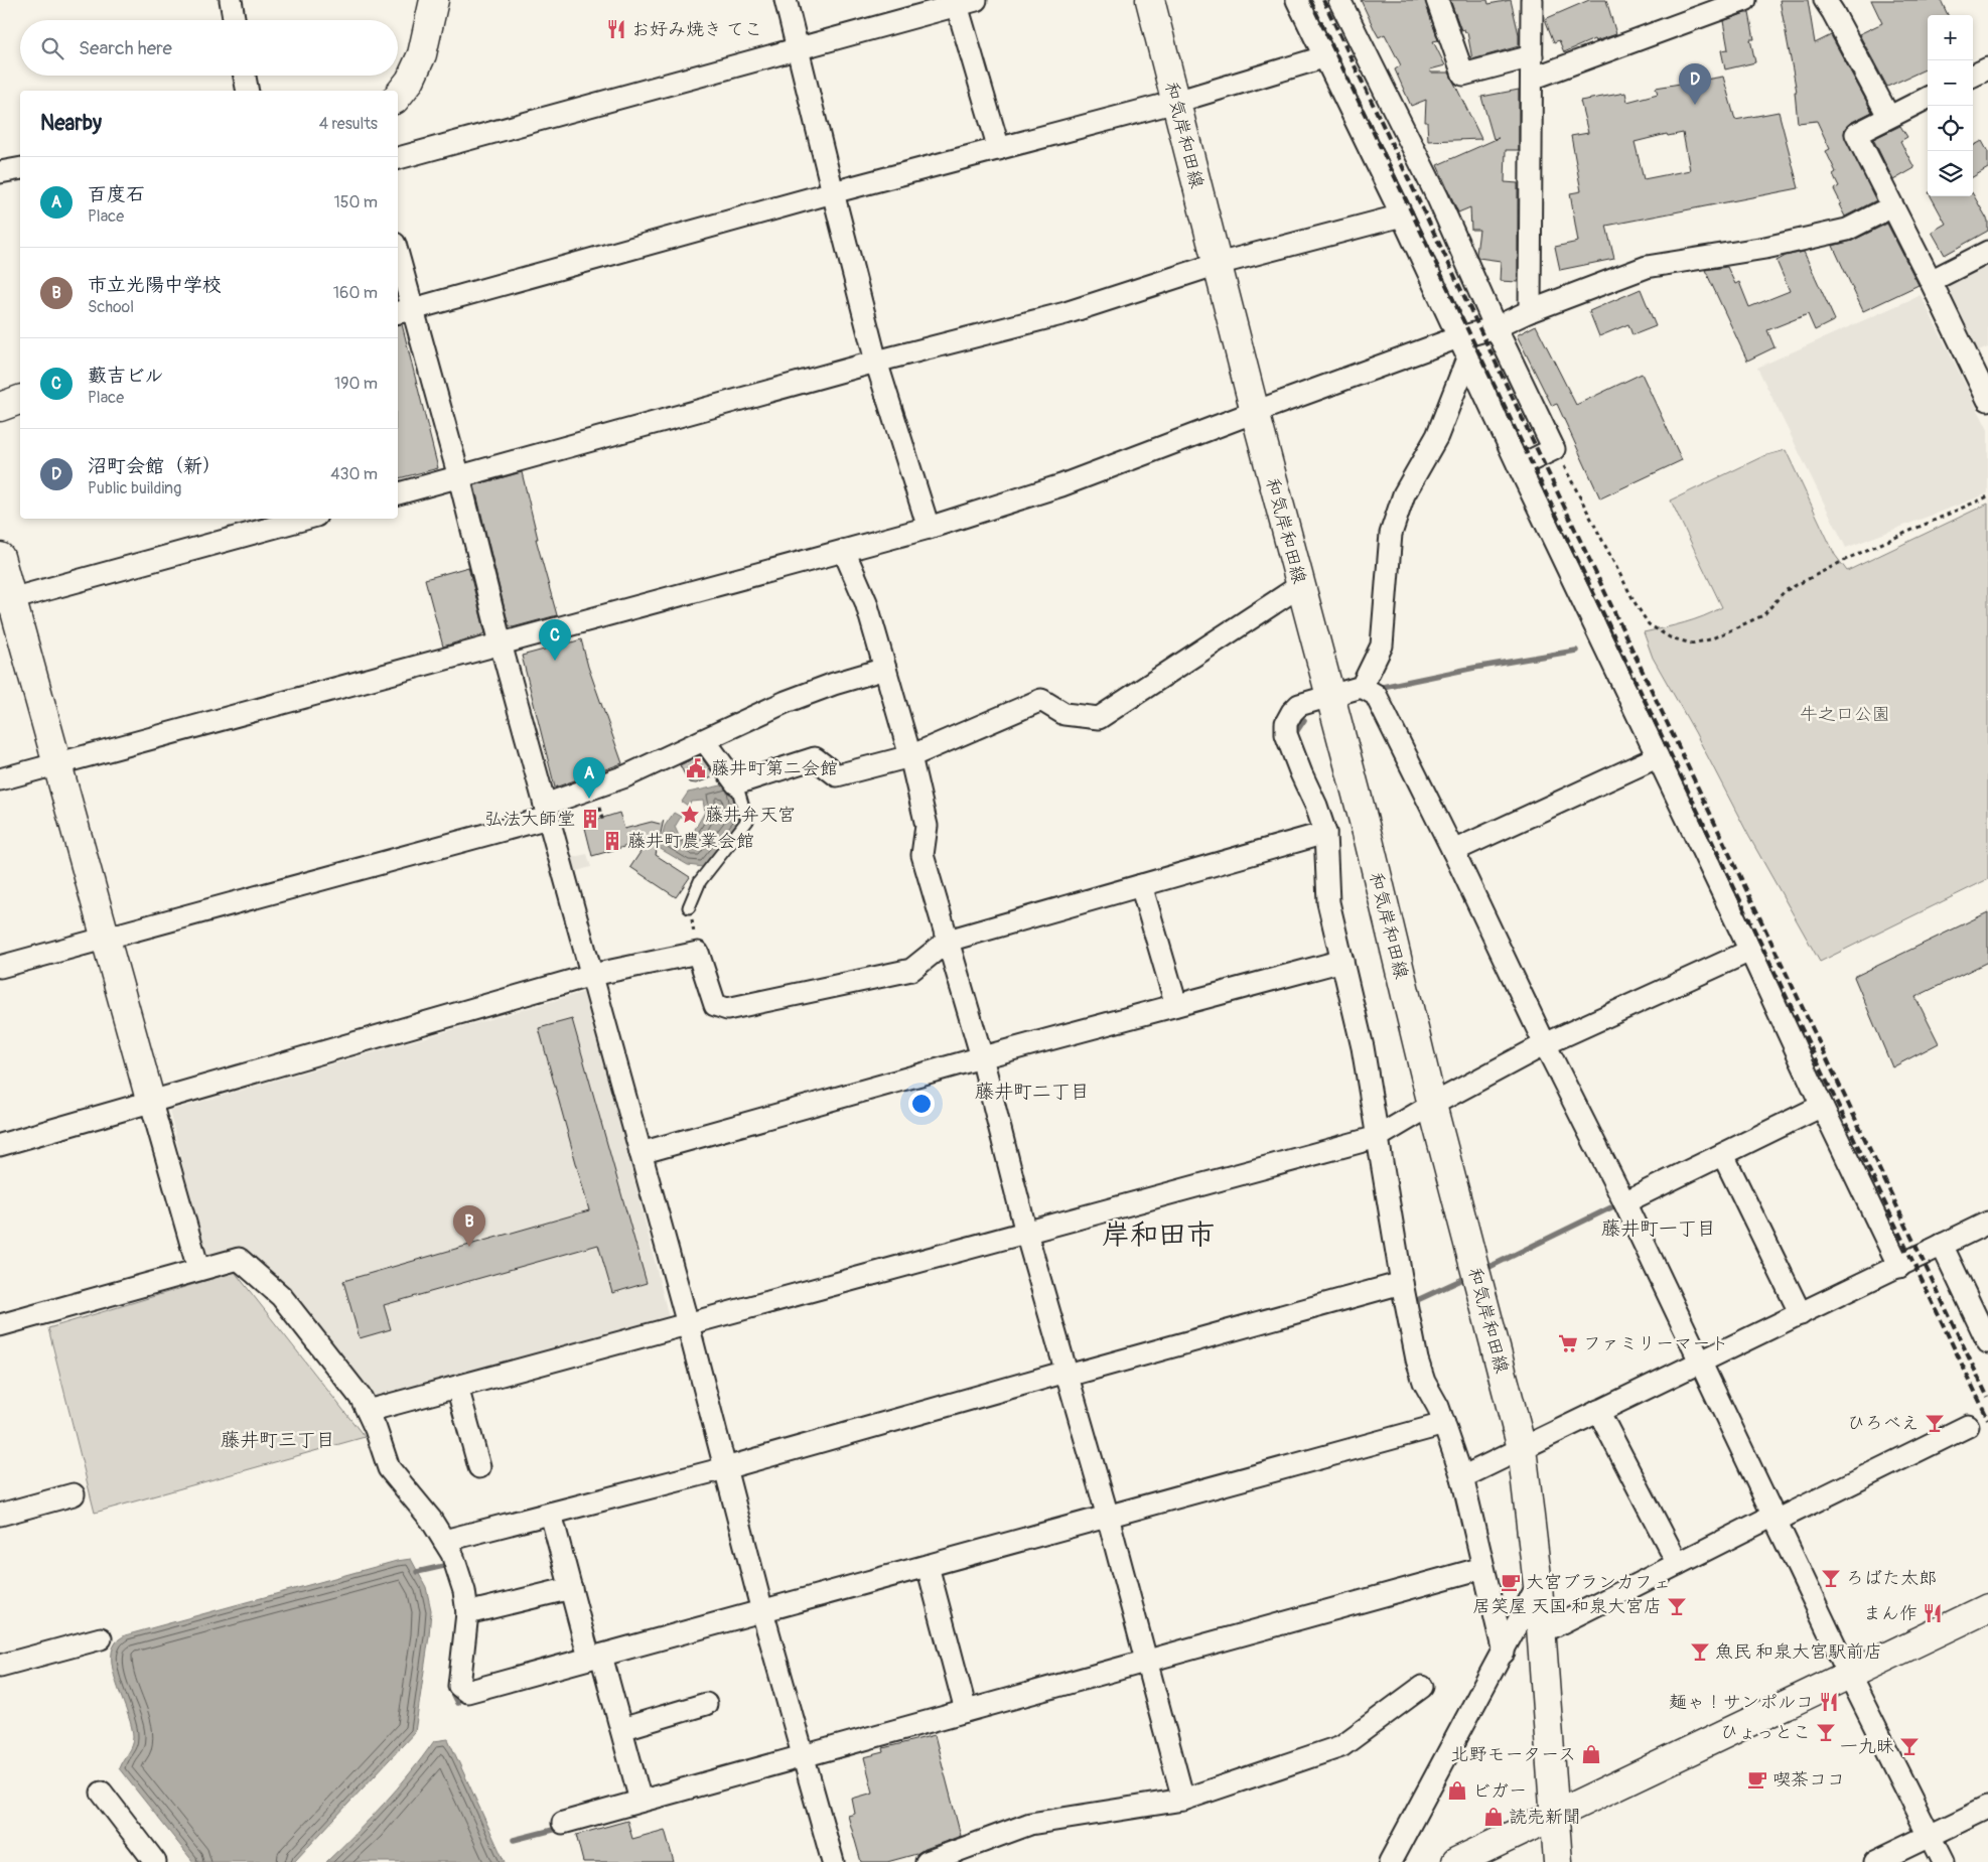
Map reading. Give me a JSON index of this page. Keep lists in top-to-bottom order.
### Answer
{
  "streets": {
    "main road": ["和気岸和田線"]
  },
  "districts": [
    "藤井町二丁目",
    "藤井町一丁目",
    "岸和田市",
    "藤井町三丁目"
  ],
  "parks": ["牛之口公園"],
  "places": {
    "restaurant": ["お好み焼き てこ", "まん作", "麺ゃ！サンポルコ"],
    "public building": ["藤井町第二会館"],
    "place": ["藤井弁天宮"],
    "building": ["弘法大師堂", "藤井町農業会館"],
    "supermarket": ["ファミリーマート"],
    "bar": [
      "ひろべえ",
      "ろばた太郎",
      "居笑屋 天国 和泉大宮店",
      "魚民 和泉大宮駅前店",
      "ひょっとこ",
      "一九昧"
    ],
    "cafe": ["大宮ブランカフェ", "喫茶ココ"],
    "shop": ["北野モータース", "ビガー", "読売新聞"]
  },
  "page": {
    "map_buttons": ["+", "−"],
    "search": "Search here",
    "pins": [
      "D",
      "C",
      "A",
      "B"
    ],
    "heading": ["Nearby", "4 results"],
    "list": [
      {
        "mark": "A",
        "name": "百度石",
        "note": "Place",
        "value": "150 m"
      },
      {
        "mark": "B",
        "name": "市立光陽中学校",
        "note": "School",
        "value": "160 m"
      },
      {
        "mark": "C",
        "name": "藪吉ビル",
        "note": "Place",
        "value": "190 m"
      },
      {
        "mark": "D",
        "name": "沼町会館（新）",
        "note": "Public building",
        "value": "430 m"
      }
    ]
  }
}
